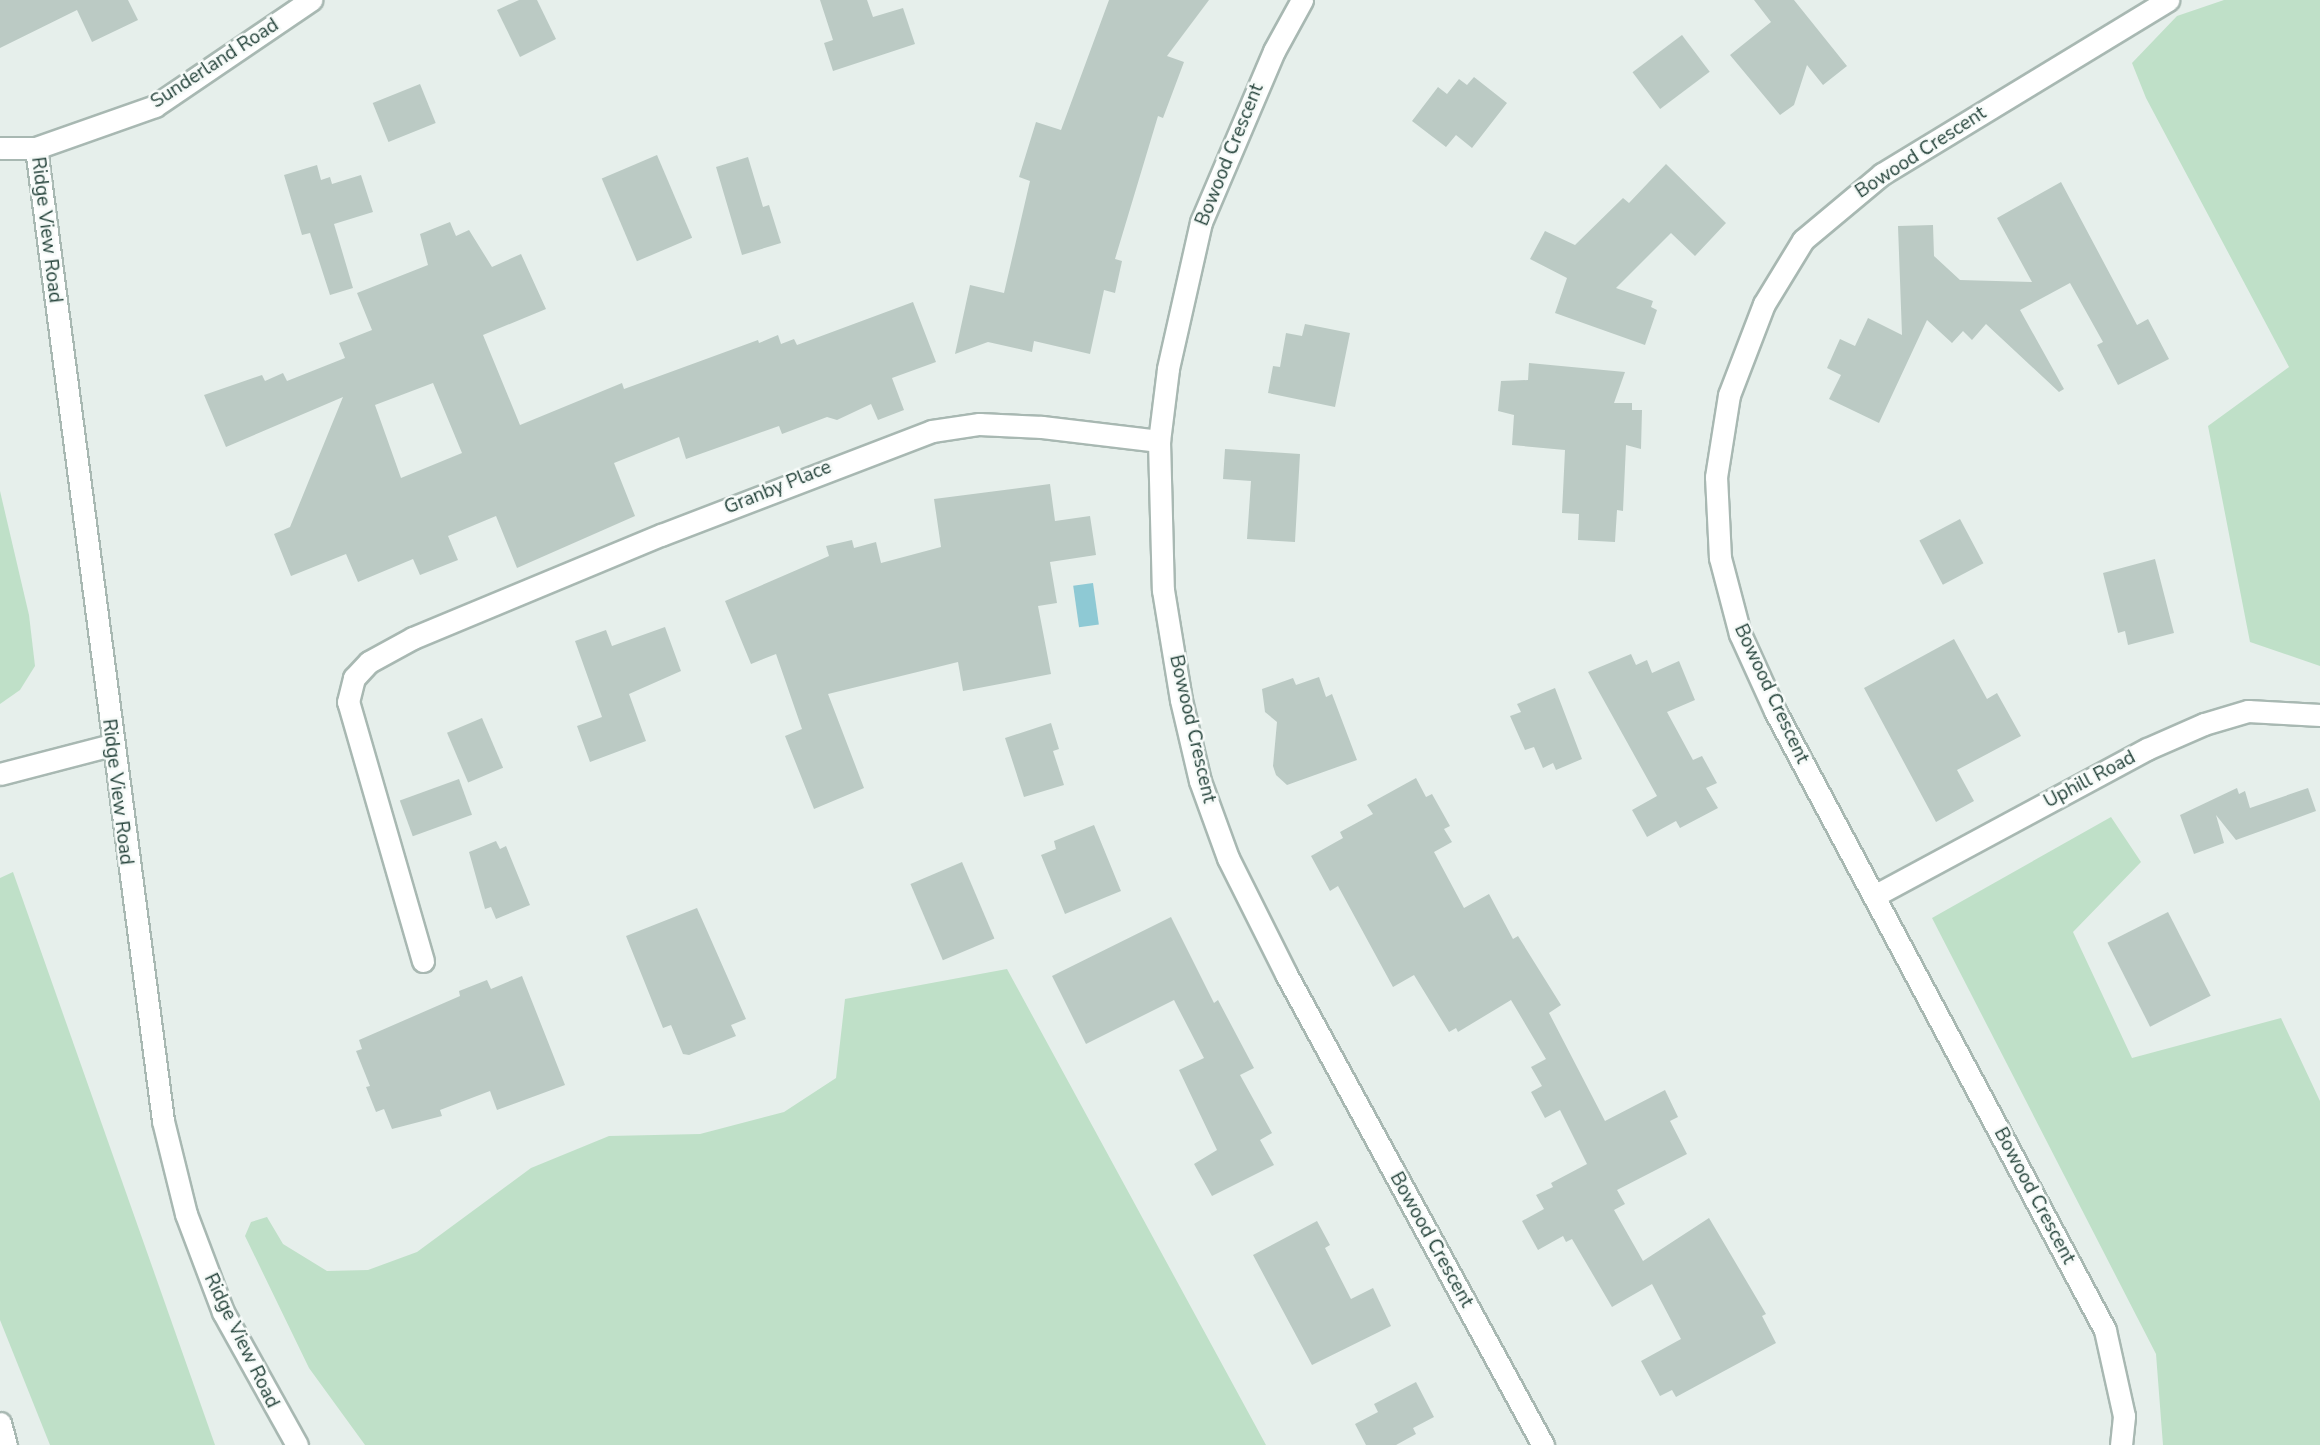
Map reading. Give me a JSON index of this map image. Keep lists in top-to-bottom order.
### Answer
{
  "streets": {
    "street": [
      "Sunderland Road",
      "Bowood Crescent",
      "Ridge View Road",
      "Granby Place",
      "Uphill Road"
    ]
  },
  "crossings": [
    ["Sunderland Road", "Ridge View Road"],
    ["Bowood Crescent", "Granby Place"],
    ["Bowood Crescent", "Uphill Road"]
  ]
}
